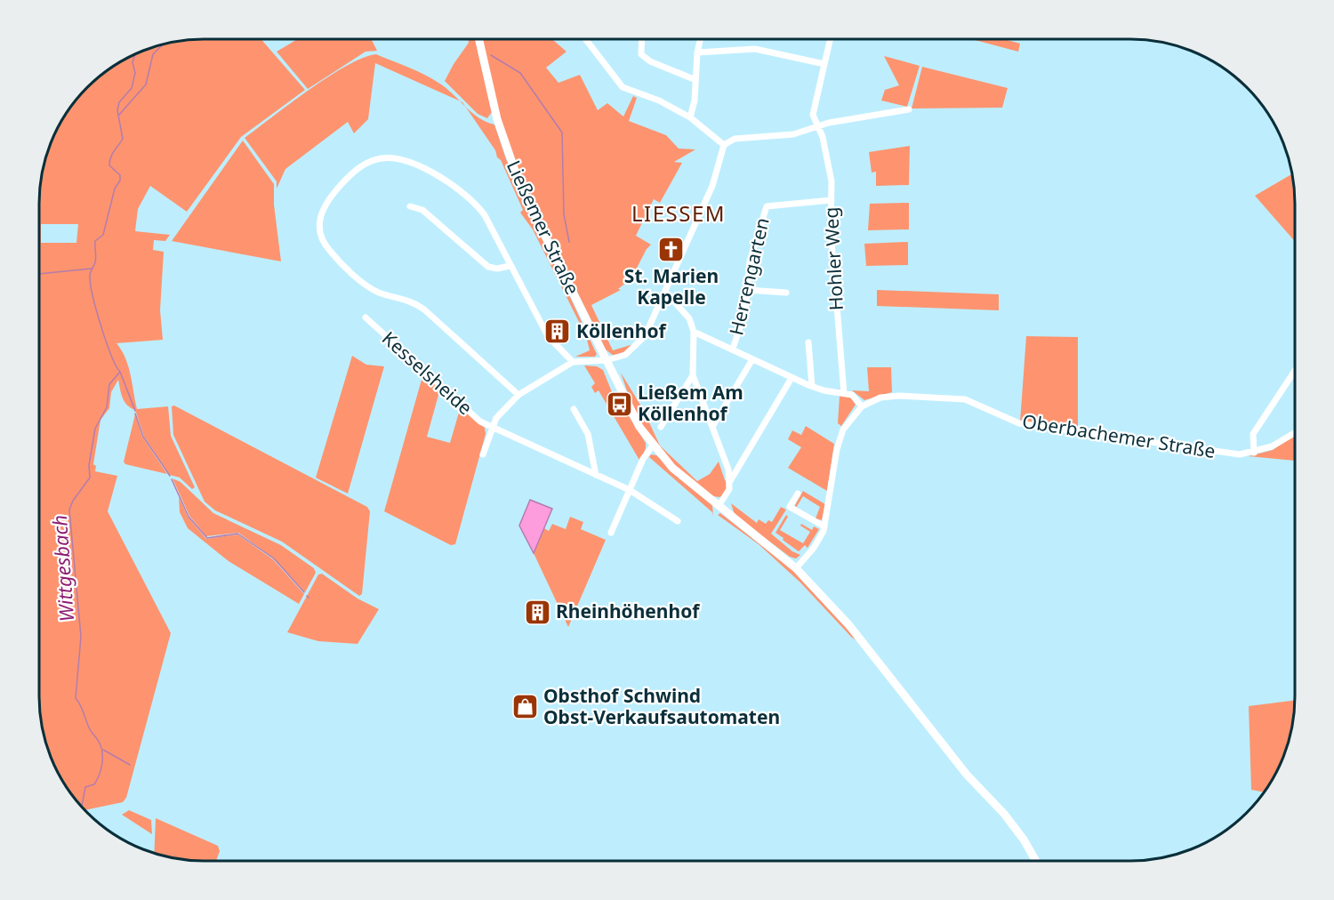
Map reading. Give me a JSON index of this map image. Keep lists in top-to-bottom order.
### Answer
{
  "streets": {
    "street": [
      "Ließemer Straße",
      "Hohler Weg",
      "Herrengarten",
      "Kesselsheide",
      "Oberbachemer Straße"
    ]
  },
  "crossings": [
    ["Hohler Weg", "Herrengarten"]
  ],
  "districts": ["LIESSEM"],
  "water": ["Wittgesbach"],
  "places": {
    "church": ["St. Marien Kapelle"],
    "building": ["Köllenhof", "Rheinhöhenhof"],
    "bus stop": ["Ließem Am Köllenhof"],
    "shop": ["Obsthof Schwind Obst-Verkaufsautomaten"]
  }
}
